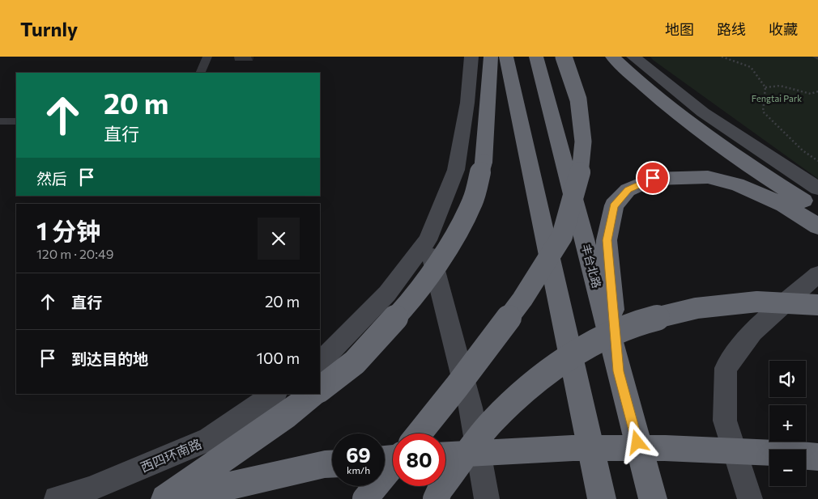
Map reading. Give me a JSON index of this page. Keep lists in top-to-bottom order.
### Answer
{
  "streets": {
    "highway": ["丰台北路"],
    "street": ["西四环南路"]
  },
  "parks": ["Fengtai Park"],
  "page": {
    "header": "Turnly",
    "nav": ["地图", "路线", "收藏"],
    "turn": ["20 m", "直行"],
    "then": "然后",
    "heading": ["1 分钟", "120 m · 20:49"],
    "list": [
      {
        "name": "直行",
        "value": "20 m"
      },
      {
        "name": "到达目的地",
        "value": "100 m"
      }
    ],
    "map_buttons": ["+", "−"],
    "speed": "69 km/h",
    "limit": "80"
  }
}
